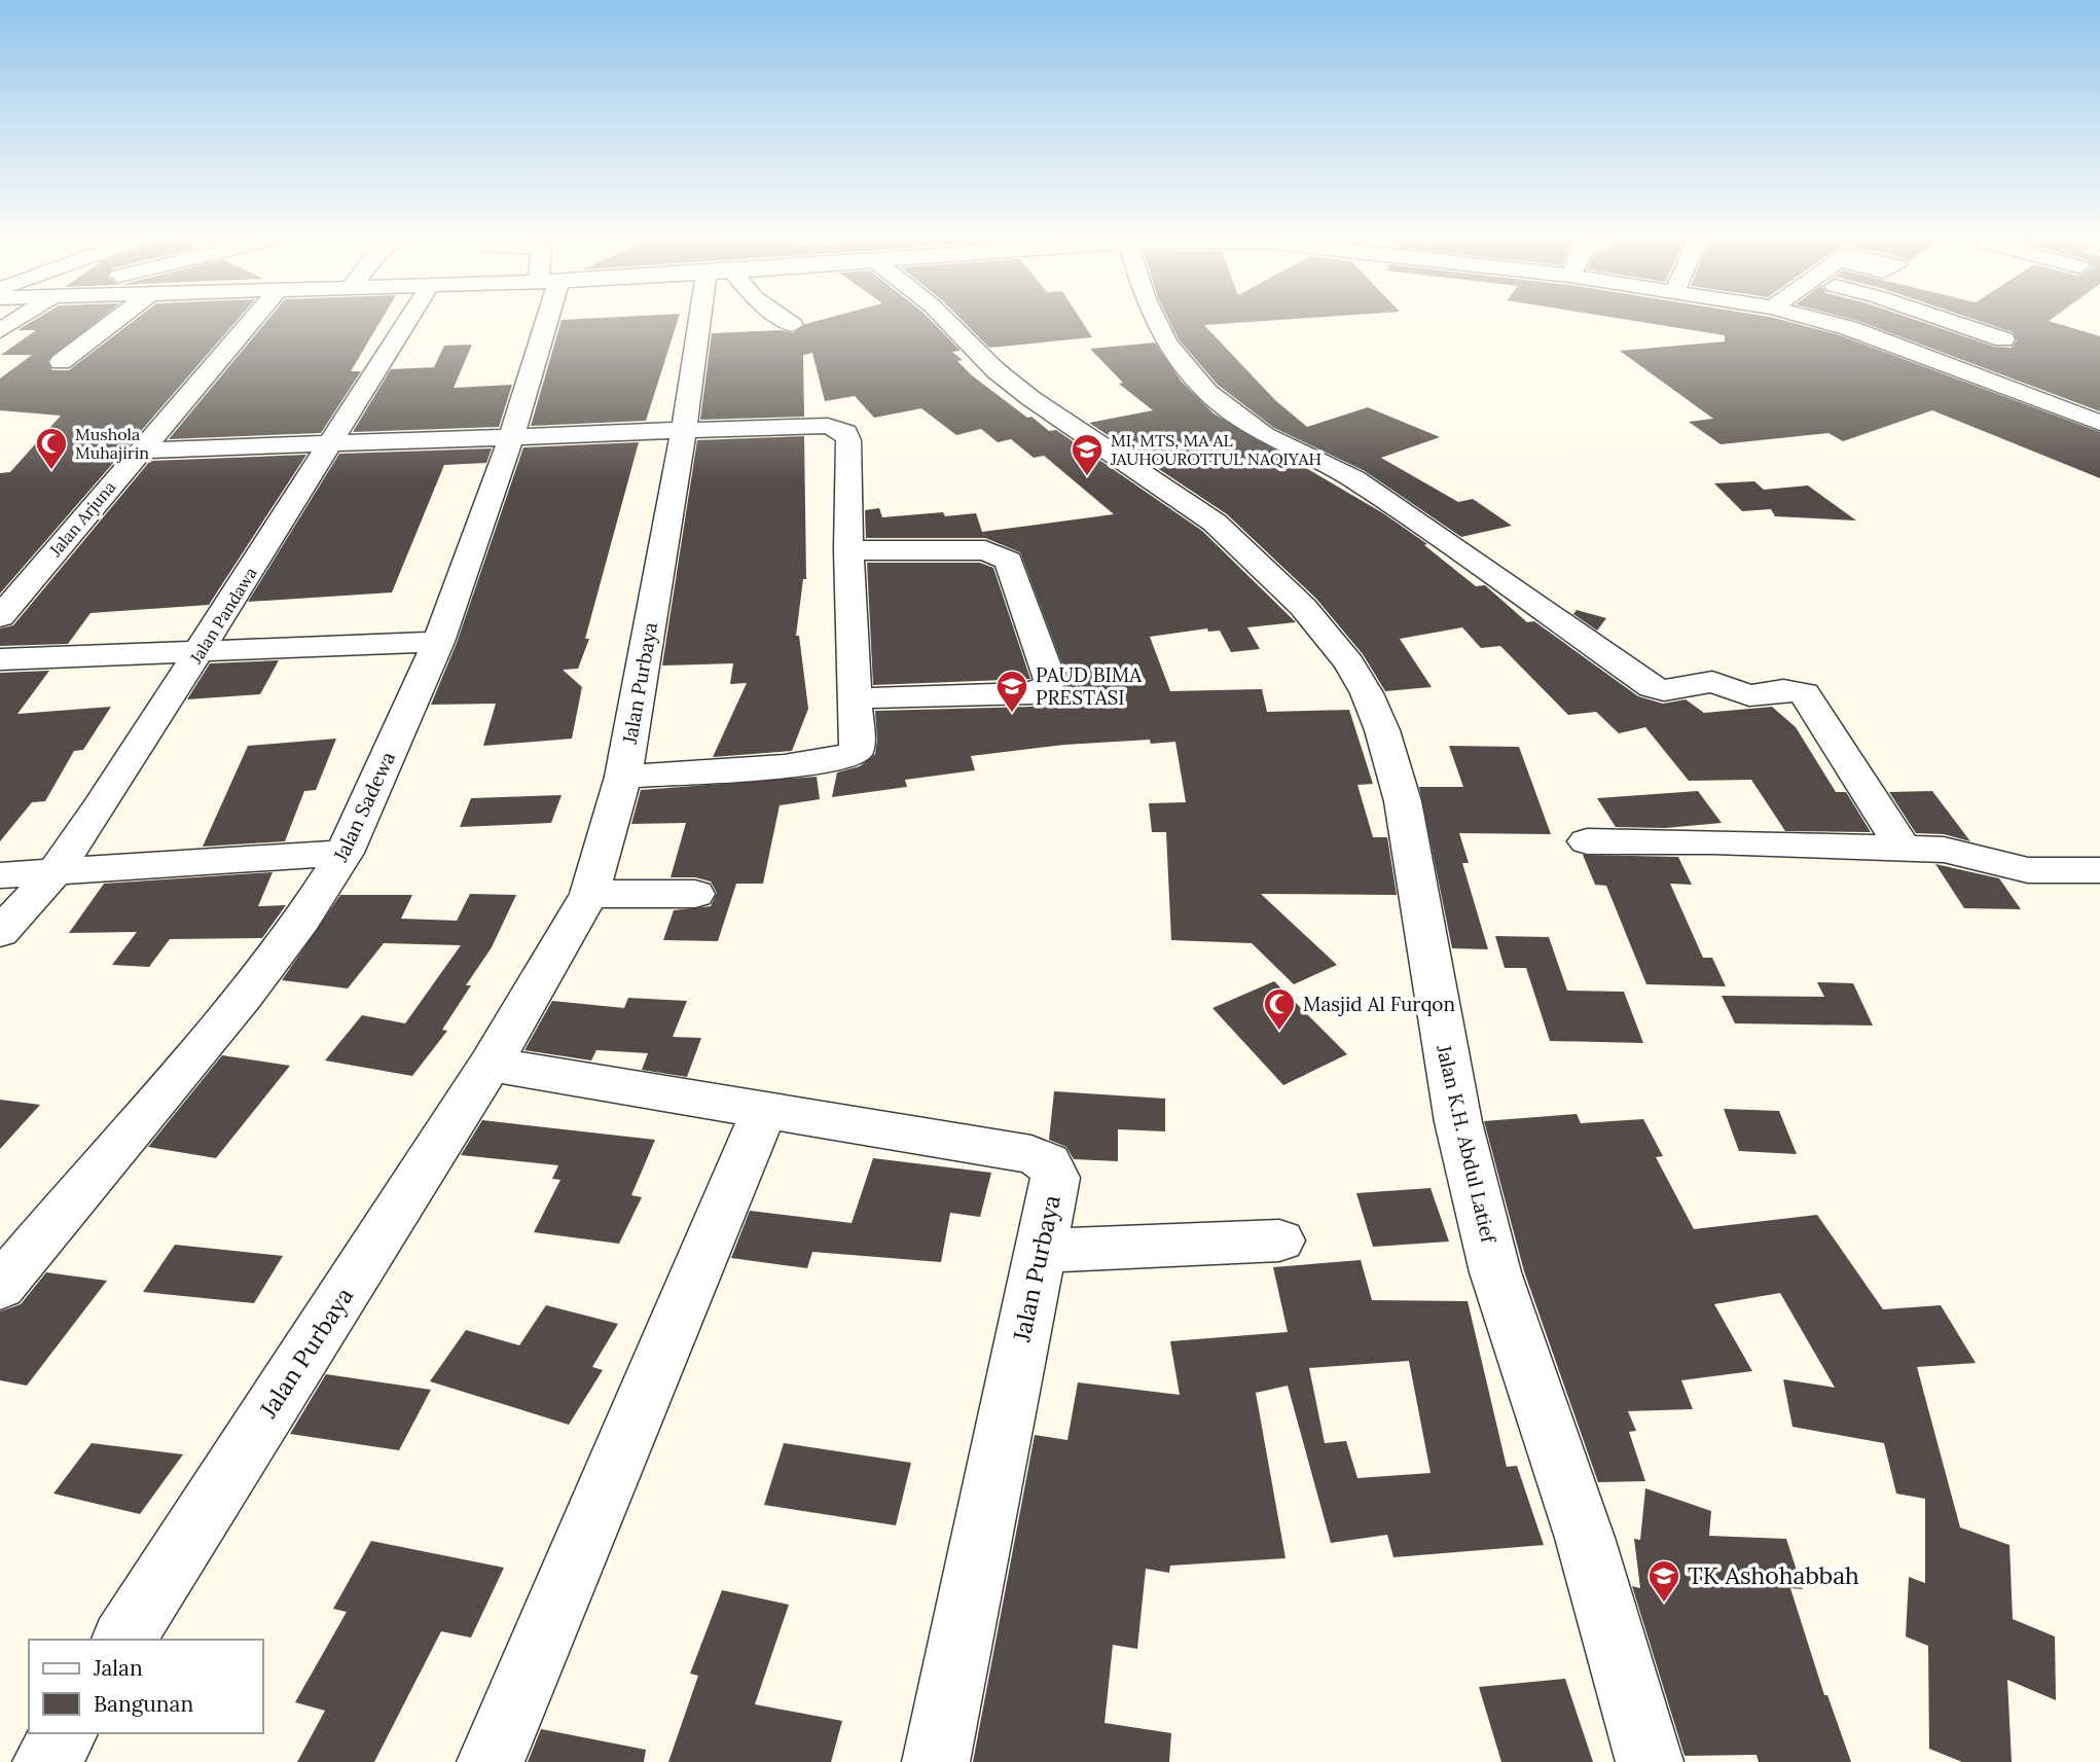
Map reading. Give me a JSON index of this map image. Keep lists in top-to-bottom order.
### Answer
{
  "streets": {
    "street": [
      "Jalan Arjuna",
      "Jalan Pandawa",
      "Jalan Purbaya",
      "Jalan Sadewa",
      "Jalan K.H. Abdul Latief"
    ]
  },
  "places": {
    "mosque": ["Mushola Muhajirin", "Masjid Al Furqon"],
    "school or university": ["MI, MTS, MA AL JAUHOUROTTUL NAQIYAH", "PAUD BIMA PRESTASI", "TK Ashohabbah"]
  },
  "legend": ["Jalan", "Bangunan"]
}
